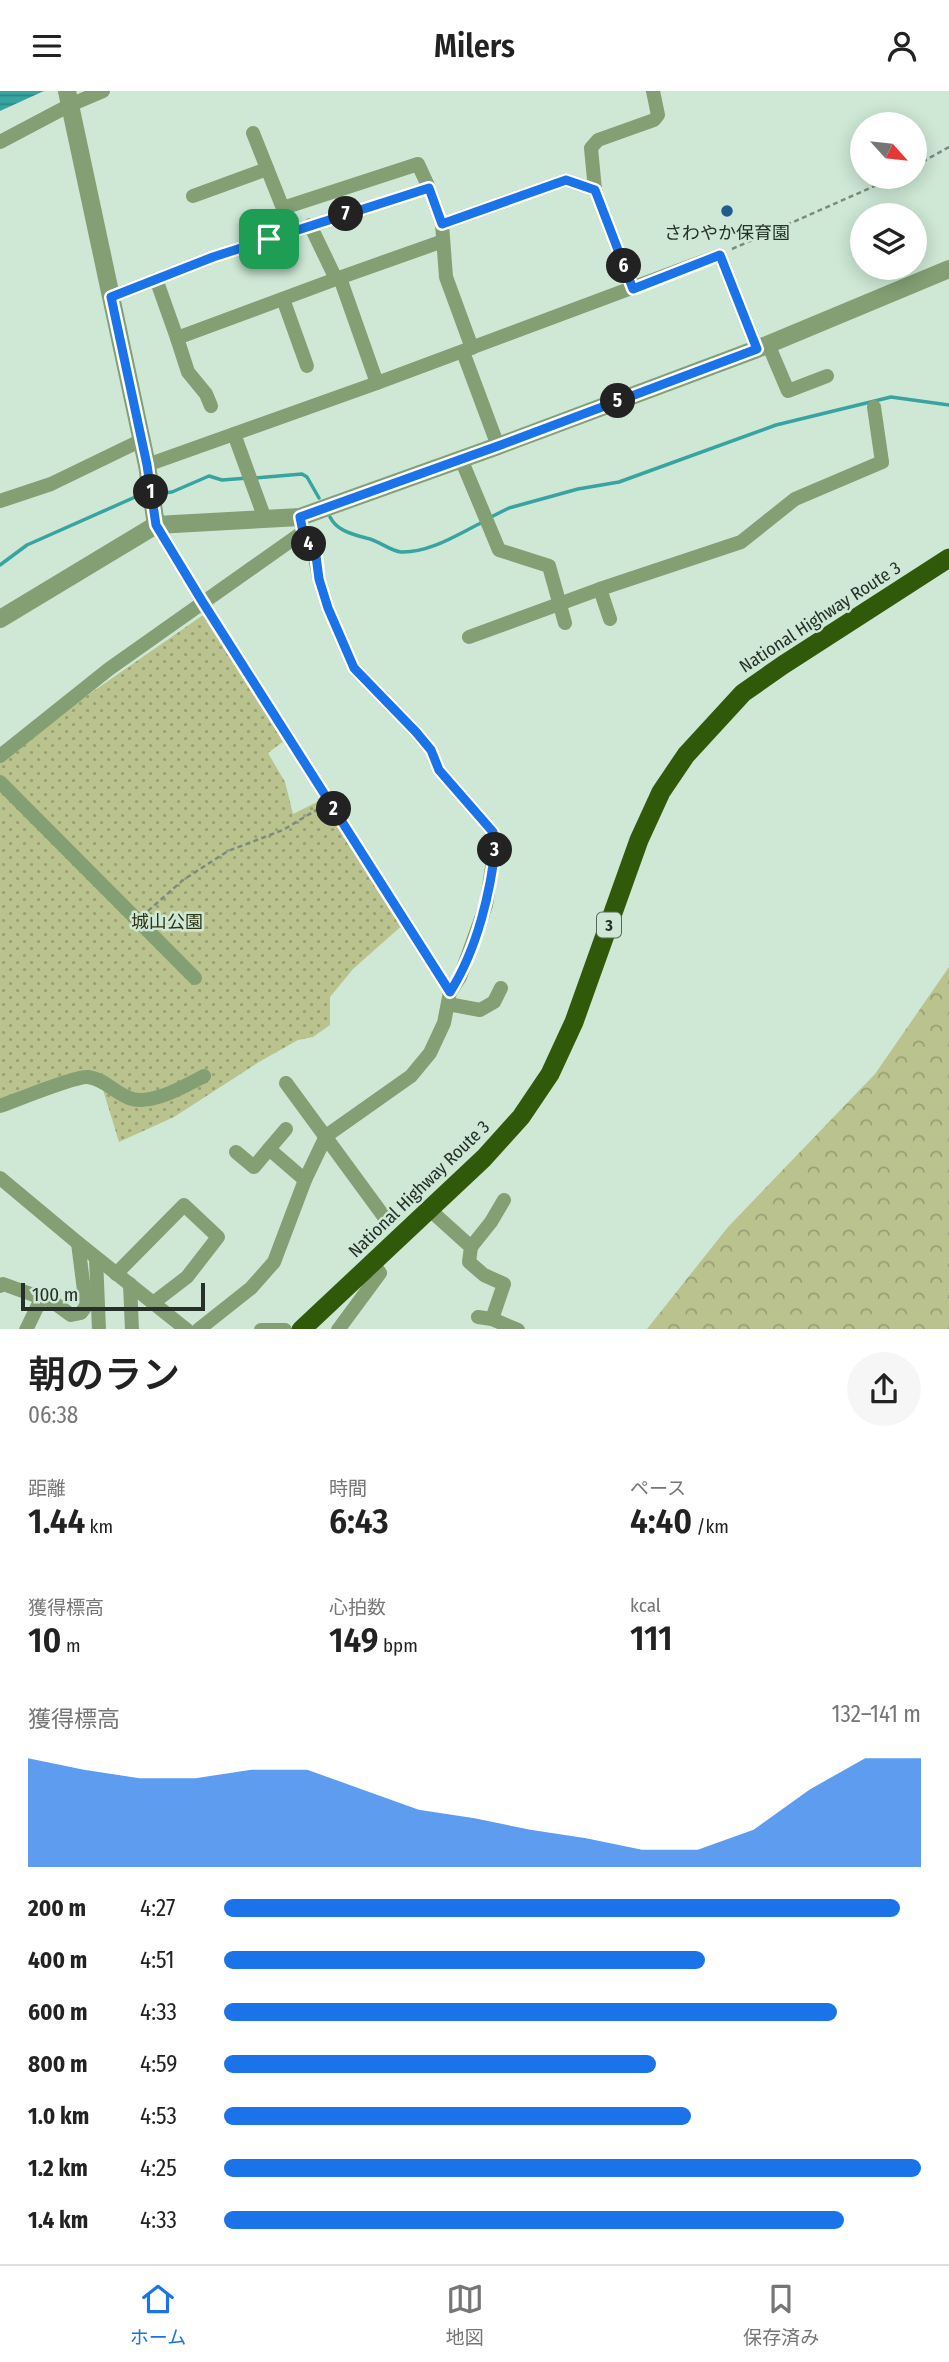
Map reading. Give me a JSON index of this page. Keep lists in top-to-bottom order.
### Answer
{
  "streets": {
    "highway": ["National Highway Route 3", "3"]
  },
  "parks": ["城山公園"],
  "places": ["さわやか保育園"],
  "scale_bar": "100 m",
  "north": "bottom right",
  "page": {
    "header": "Milers",
    "pins": [
      "7",
      "6",
      "5",
      "1",
      "4",
      "2",
      "3"
    ],
    "scale": "100 m",
    "heading": ["朝のラン", "06:38"],
    "stats": [
      ["距離", "1.44 km"],
      ["時間", "6:43"],
      ["ペース", "4:40 /km"],
      ["獲得標高", "10 m"],
      ["心拍数", "149 bpm"],
      ["kcal", "111"]
    ],
    "chart": ["獲得標高", "132–141 m"],
    "list": [
      {
        "name": "200 m",
        "note": "4:27"
      },
      {
        "name": "400 m",
        "note": "4:51"
      },
      {
        "name": "600 m",
        "note": "4:33"
      },
      {
        "name": "800 m",
        "note": "4:59"
      },
      {
        "name": "1.0 km",
        "note": "4:53"
      },
      {
        "name": "1.2 km",
        "note": "4:25"
      },
      {
        "name": "1.4 km",
        "note": "4:33"
      }
    ],
    "tabs": ["ホーム", "地図", "保存済み"]
  }
}
